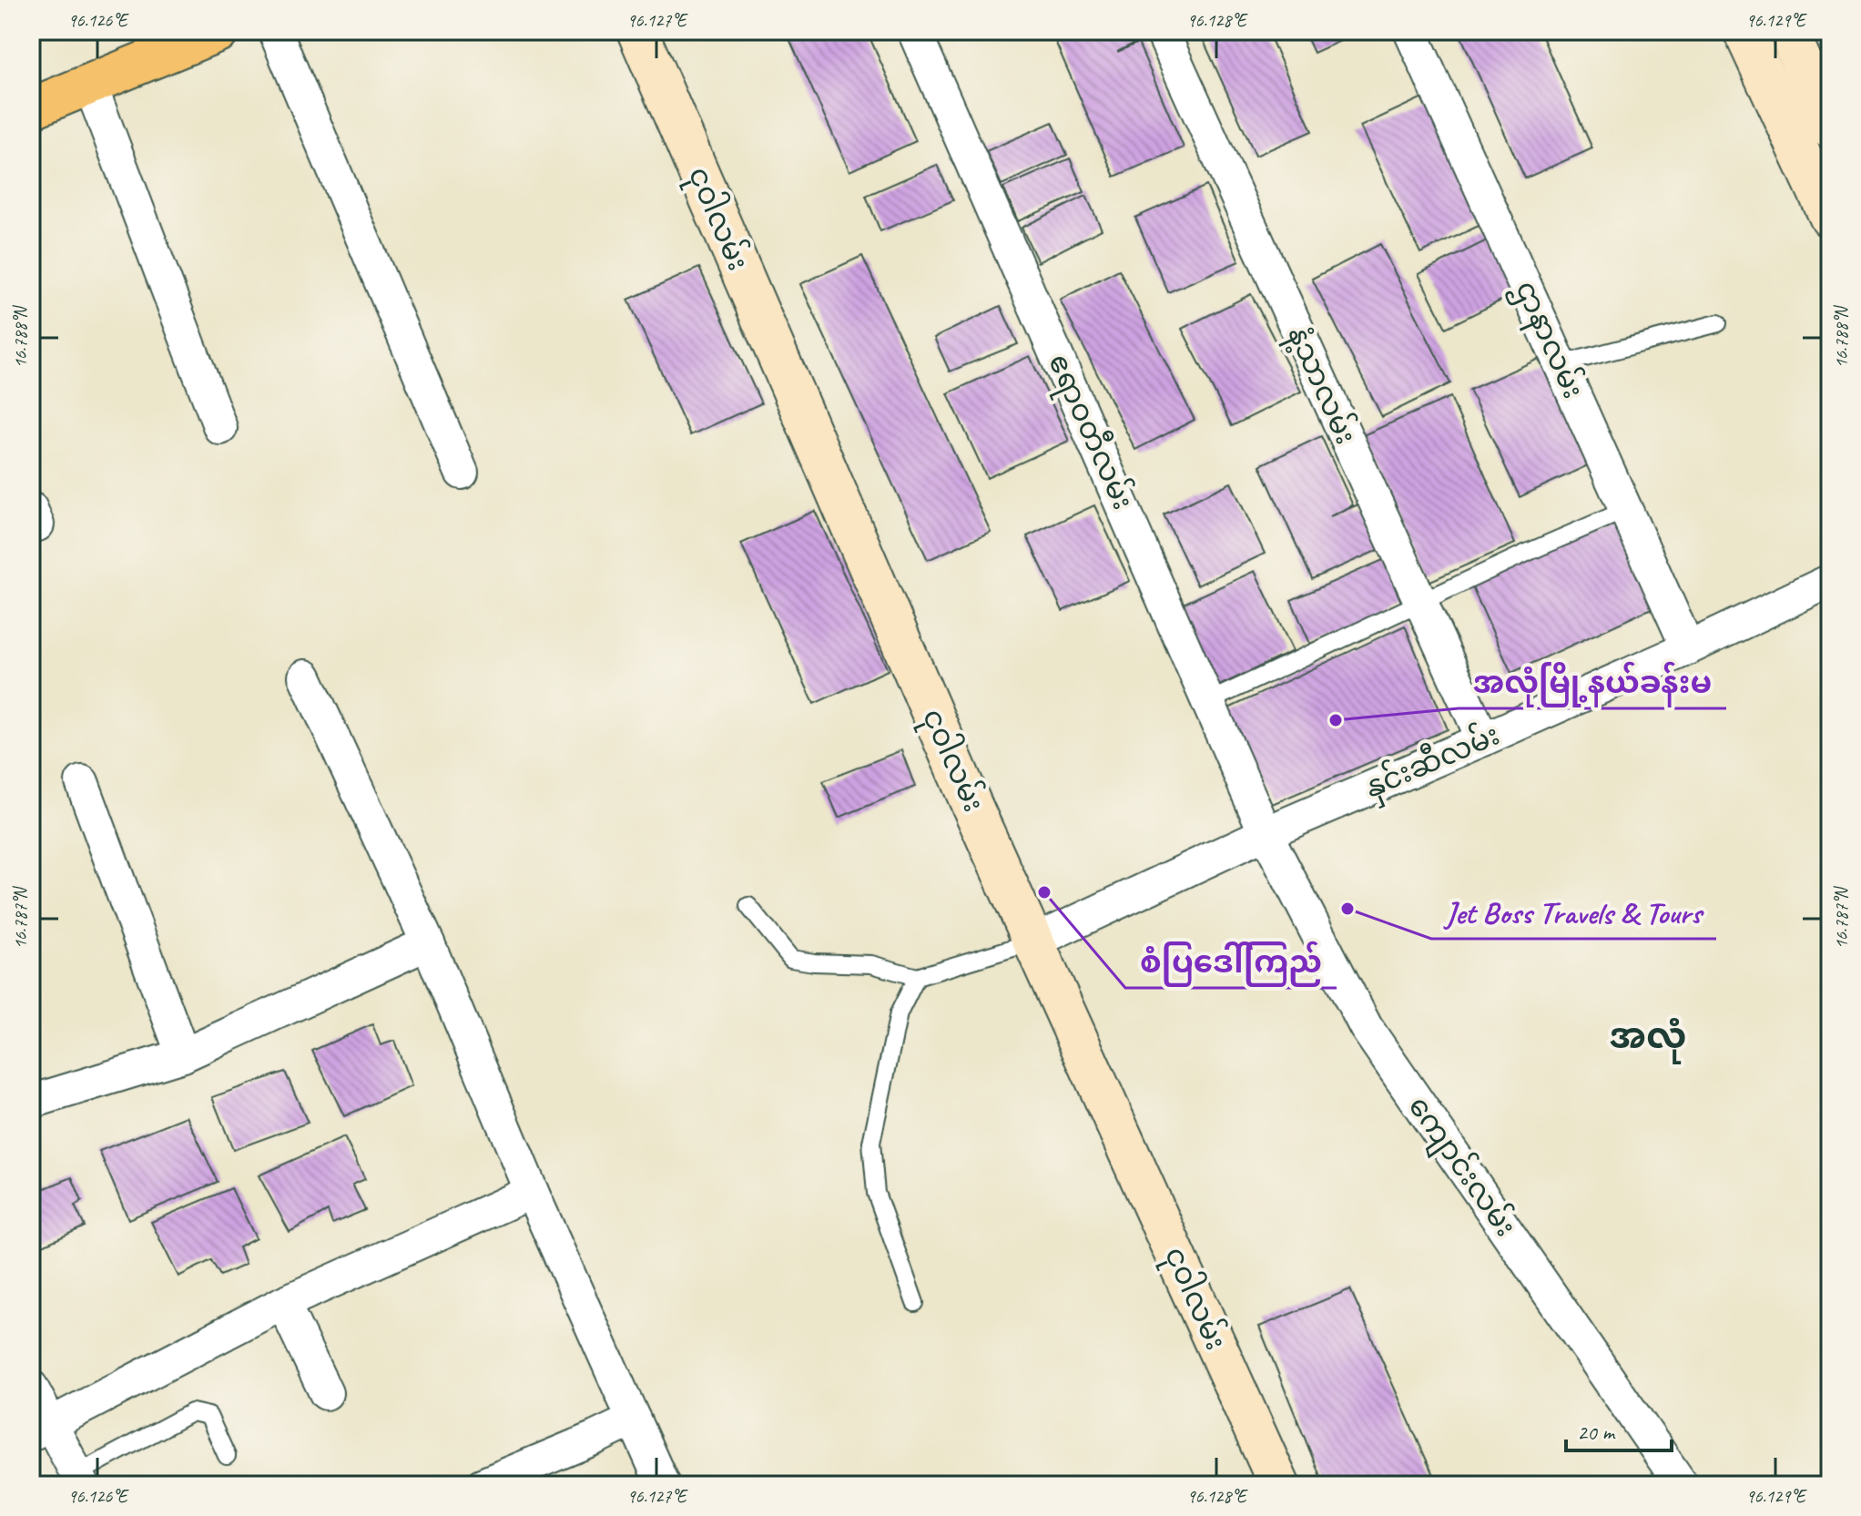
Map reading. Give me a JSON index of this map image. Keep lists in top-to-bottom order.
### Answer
{
  "streets": {
    "street": [
      "ငုဝါလမ်း",
      "ဌာနာလမ်း",
      "နံ့သာလမ်း",
      "ဧရာဝတီလမ်း",
      "နှင်းဆီလမ်း",
      "ကျောင်းလမ်း"
    ]
  },
  "crossings": [
    ["ငုဝါလမ်း", "နှင်းဆီလမ်း"],
    ["ဌာနာလမ်း", "နှင်းဆီလမ်း"],
    ["နံ့သာလမ်း", "နှင်းဆီလမ်း"],
    ["ဧရာဝတီလမ်း", "နှင်းဆီလမ်း"],
    ["ဧရာဝတီလမ်း", "ကျောင်းလမ်း"],
    ["နှင်းဆီလမ်း", "ကျောင်းလမ်း"]
  ],
  "districts": ["အလုံ"],
  "places": ["အလုံမြို့နယ်ခန်းမ", "စံပြဒေါ်ကြည်", "Jet Boss Travels & Tours"],
  "scale_bar": "20 m",
  "coordinates": [
    "96.126°E",
    "96.127°E",
    "96.128°E",
    "96.129°E",
    "16.788°N",
    "16.787°N"
  ]
}
